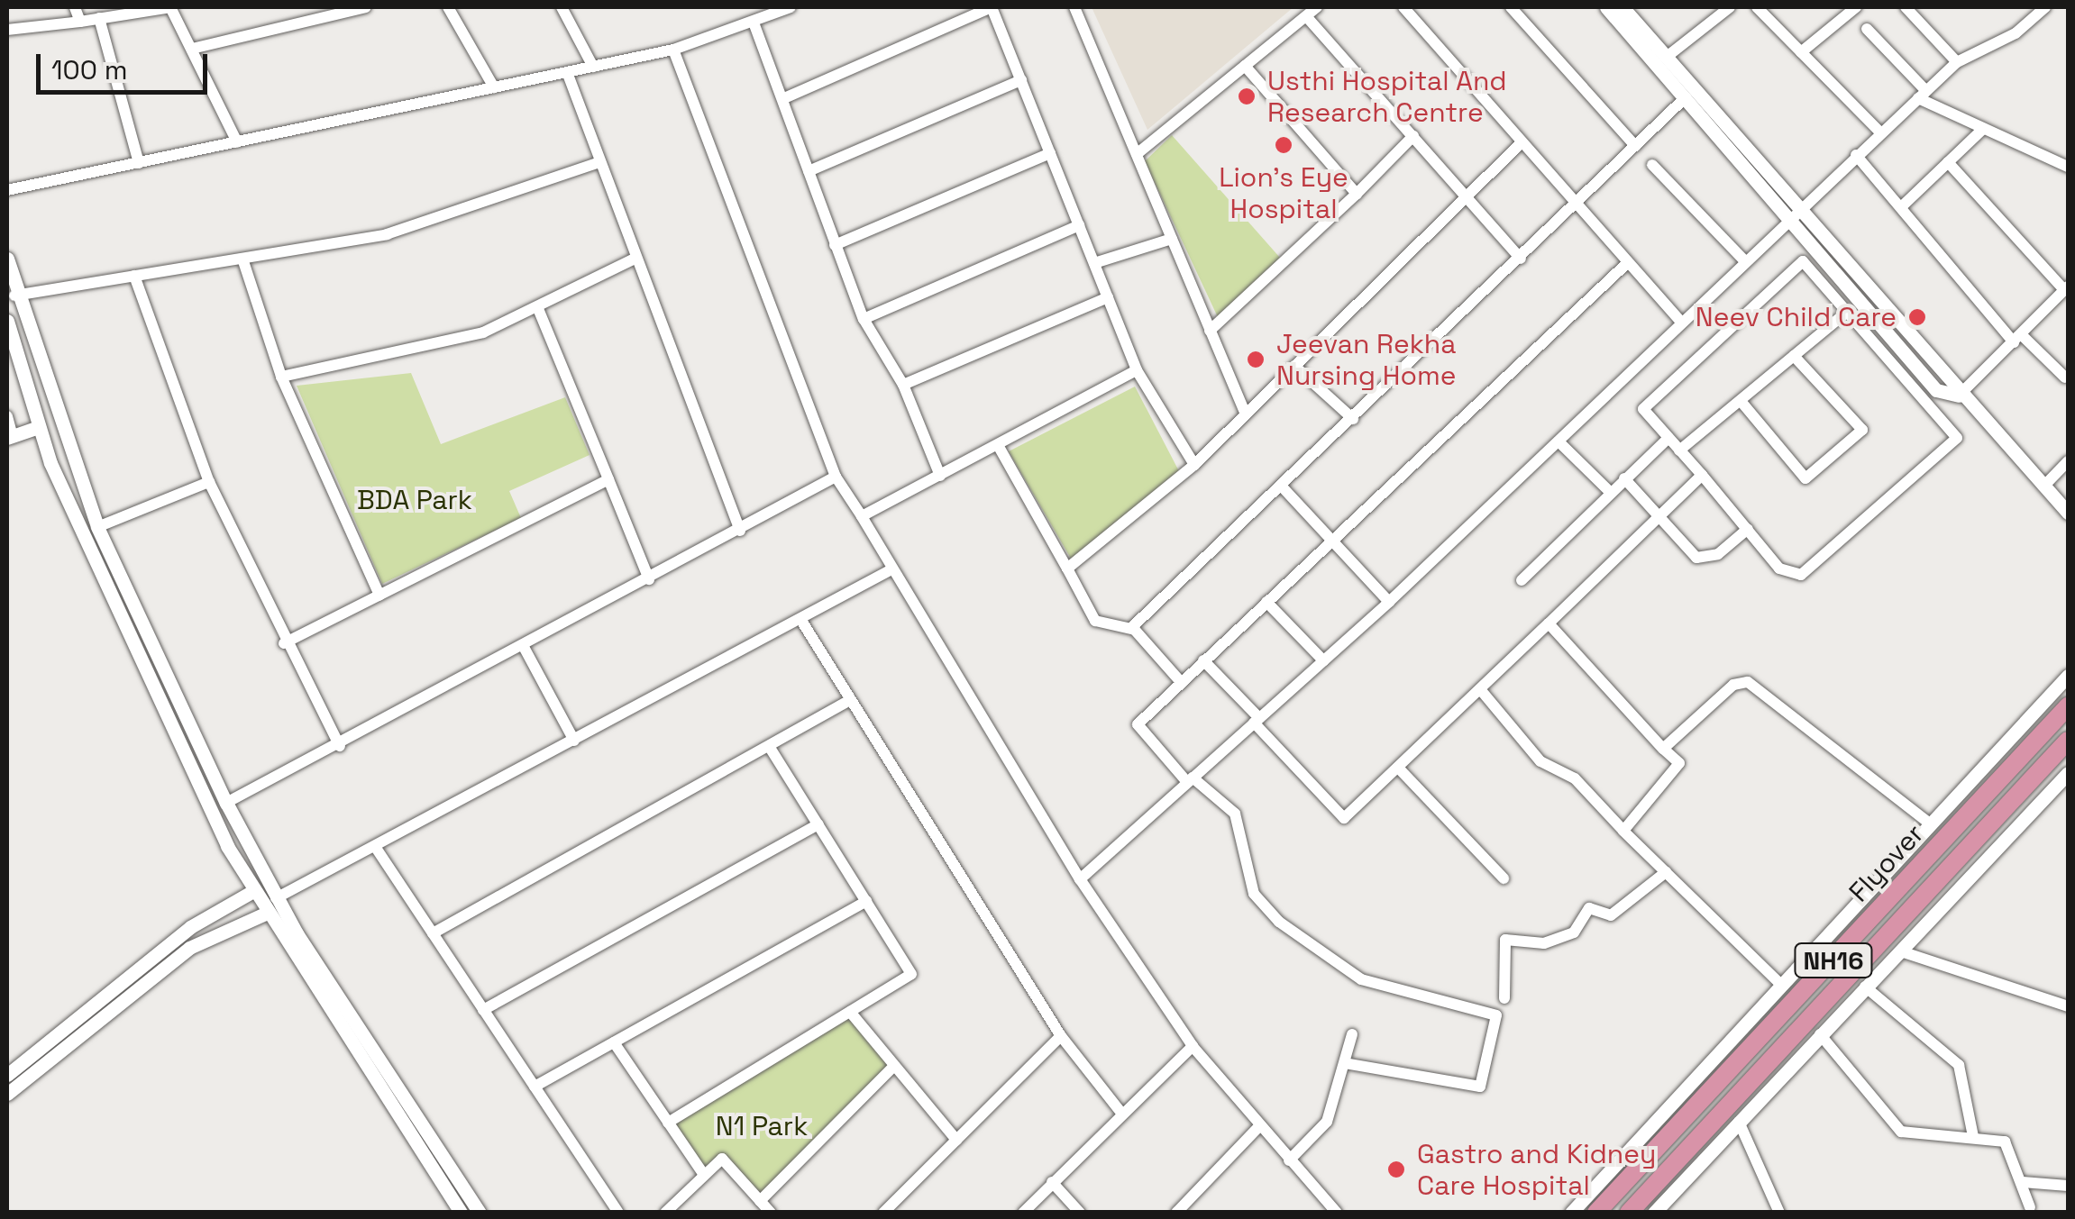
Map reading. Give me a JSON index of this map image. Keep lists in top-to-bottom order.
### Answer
{
  "streets": {
    "highway": ["Flyover", "NH16"]
  },
  "parks": ["BDA Park", "N1 Park"],
  "places": [
    "Usthi Hospital And Research Centre",
    "Lion's Eye Hospital",
    "Neev Child Care",
    "Jeevan Rekha Nursing Home",
    "Gastro and Kidney Care Hospital"
  ],
  "scale_bar": "100 m"
}
